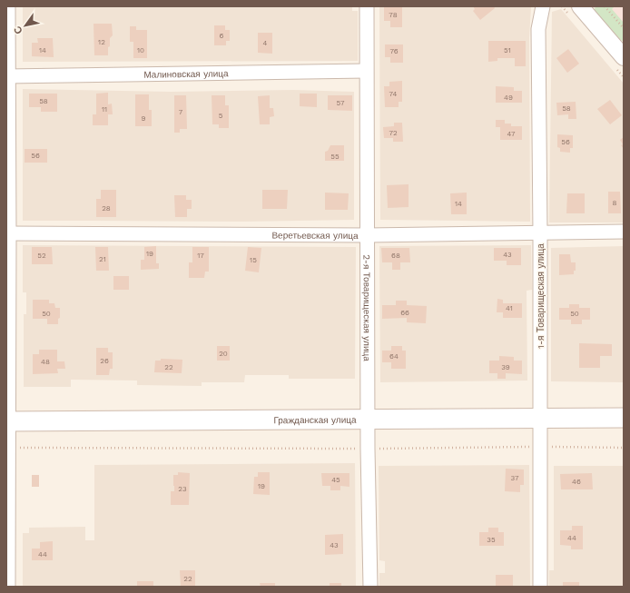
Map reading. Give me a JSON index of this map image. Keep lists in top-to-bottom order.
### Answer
{
  "streets": {
    "main road": ["Гражданская улица"],
    "street": [
      "Малиновская улица",
      "Веретьевская улица",
      "1-я Товарищеская улица",
      "2-я Товарищеская улица"
    ]
  },
  "crossings": [
    ["Малиновская улица", "2-я Товарищеская улица"],
    ["Веретьевская улица", "1-я Товарищеская улица"],
    ["Веретьевская улица", "2-я Товарищеская улица"],
    ["1-я Товарищеская улица", "Гражданская улица"],
    ["2-я Товарищеская улица", "Гражданская улица"]
  ],
  "house_numbers": [
    "78",
    "6",
    "12",
    "4",
    "14",
    "10",
    "51",
    "76",
    "74",
    "49",
    "58",
    "57",
    "58",
    "11",
    "7",
    "5",
    "9",
    "72",
    "47",
    "56",
    "56",
    "55",
    "8",
    "14",
    "28",
    "19",
    "43",
    "52",
    "17",
    "68",
    "21",
    "15",
    "41",
    "66",
    "50",
    "50",
    "20",
    "64",
    "26",
    "48",
    "22",
    "39",
    "37",
    "45",
    "46",
    "19",
    "23",
    "44",
    "35",
    "43",
    "44",
    "22"
  ],
  "north": "bottom left"
}
